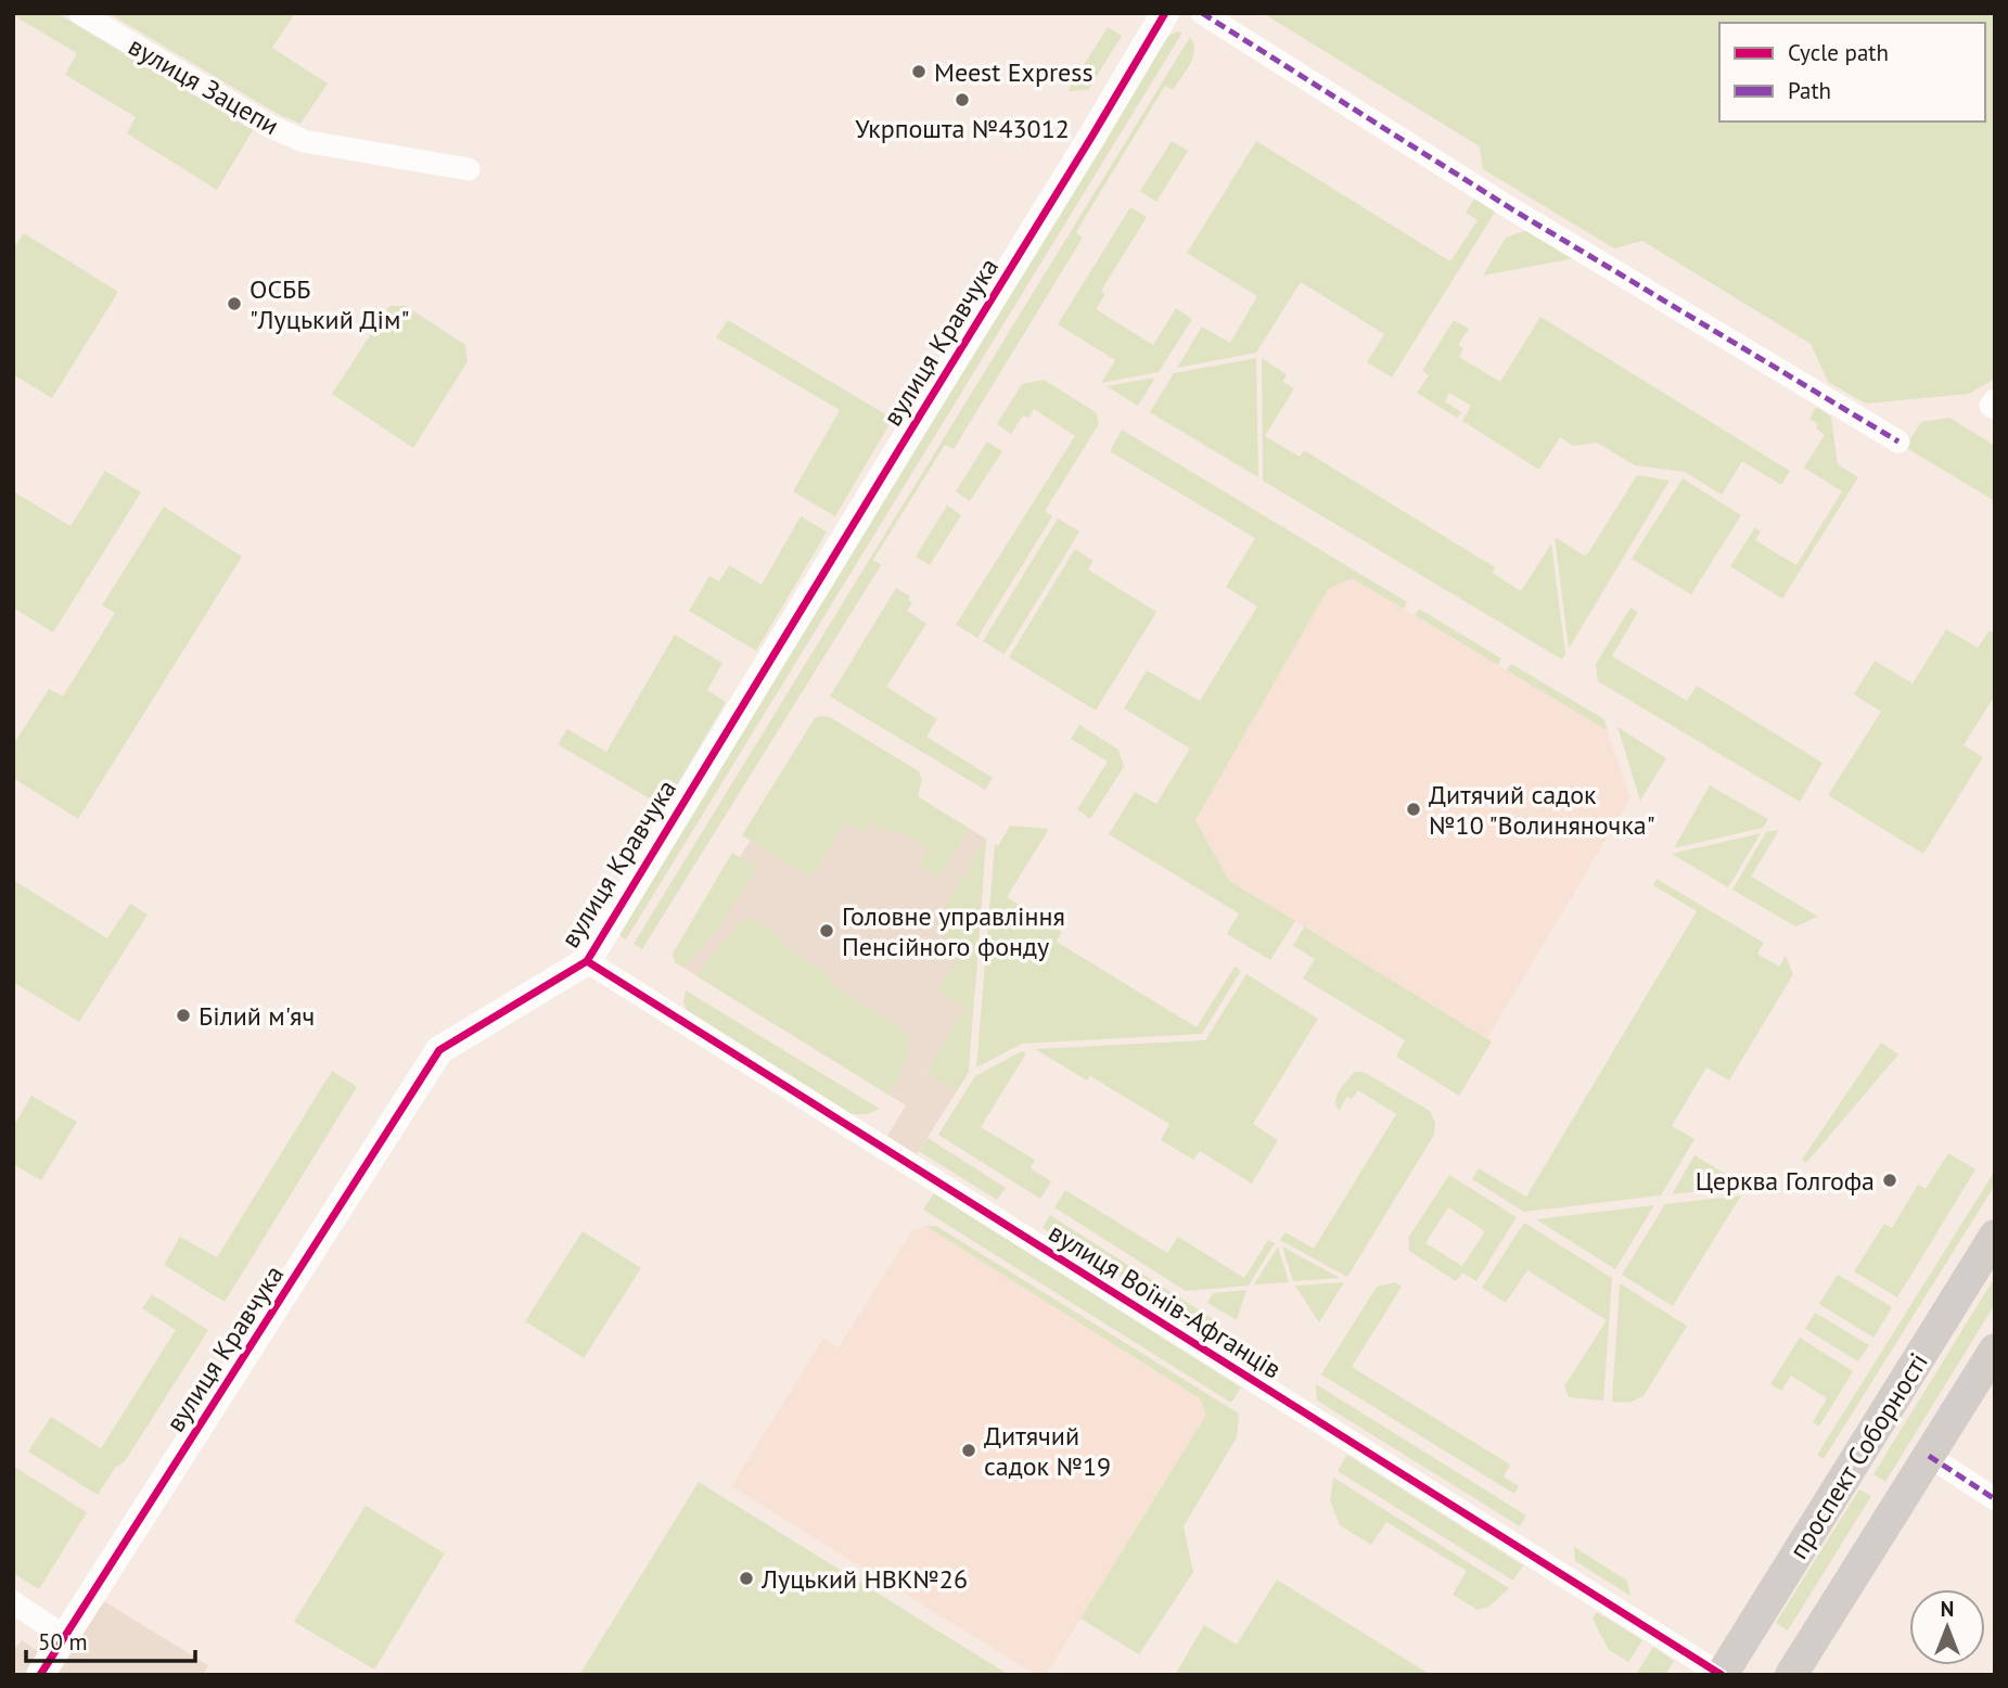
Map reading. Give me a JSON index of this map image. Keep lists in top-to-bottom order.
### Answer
{
  "streets": {
    "main road": ["проспект Соборності"],
    "street": ["вулиця Зацепи", "вулиця Кравчука", "вулиця Воїнів-Афганців"]
  },
  "crossings": [
    ["вулиця Кравчука", "вулиця Воїнів-Афганців"],
    ["вулиця Воїнів-Афганців", "проспект Соборності"]
  ],
  "places": [
    "Meest Express",
    "Укрпошта №43012",
    "ОСББ \"Луцький Дім\"",
    "Дитячий садок №10 \"Волиняночка\"",
    "Головне управління Пенсійного фонду",
    "Білий м'яч",
    "Церква Голгофа",
    "Дитячий садок №19",
    "Луцький НВК№26"
  ],
  "legend": ["Cycle path", "Path"],
  "scale_bar": "50 m",
  "north": "top"
}
